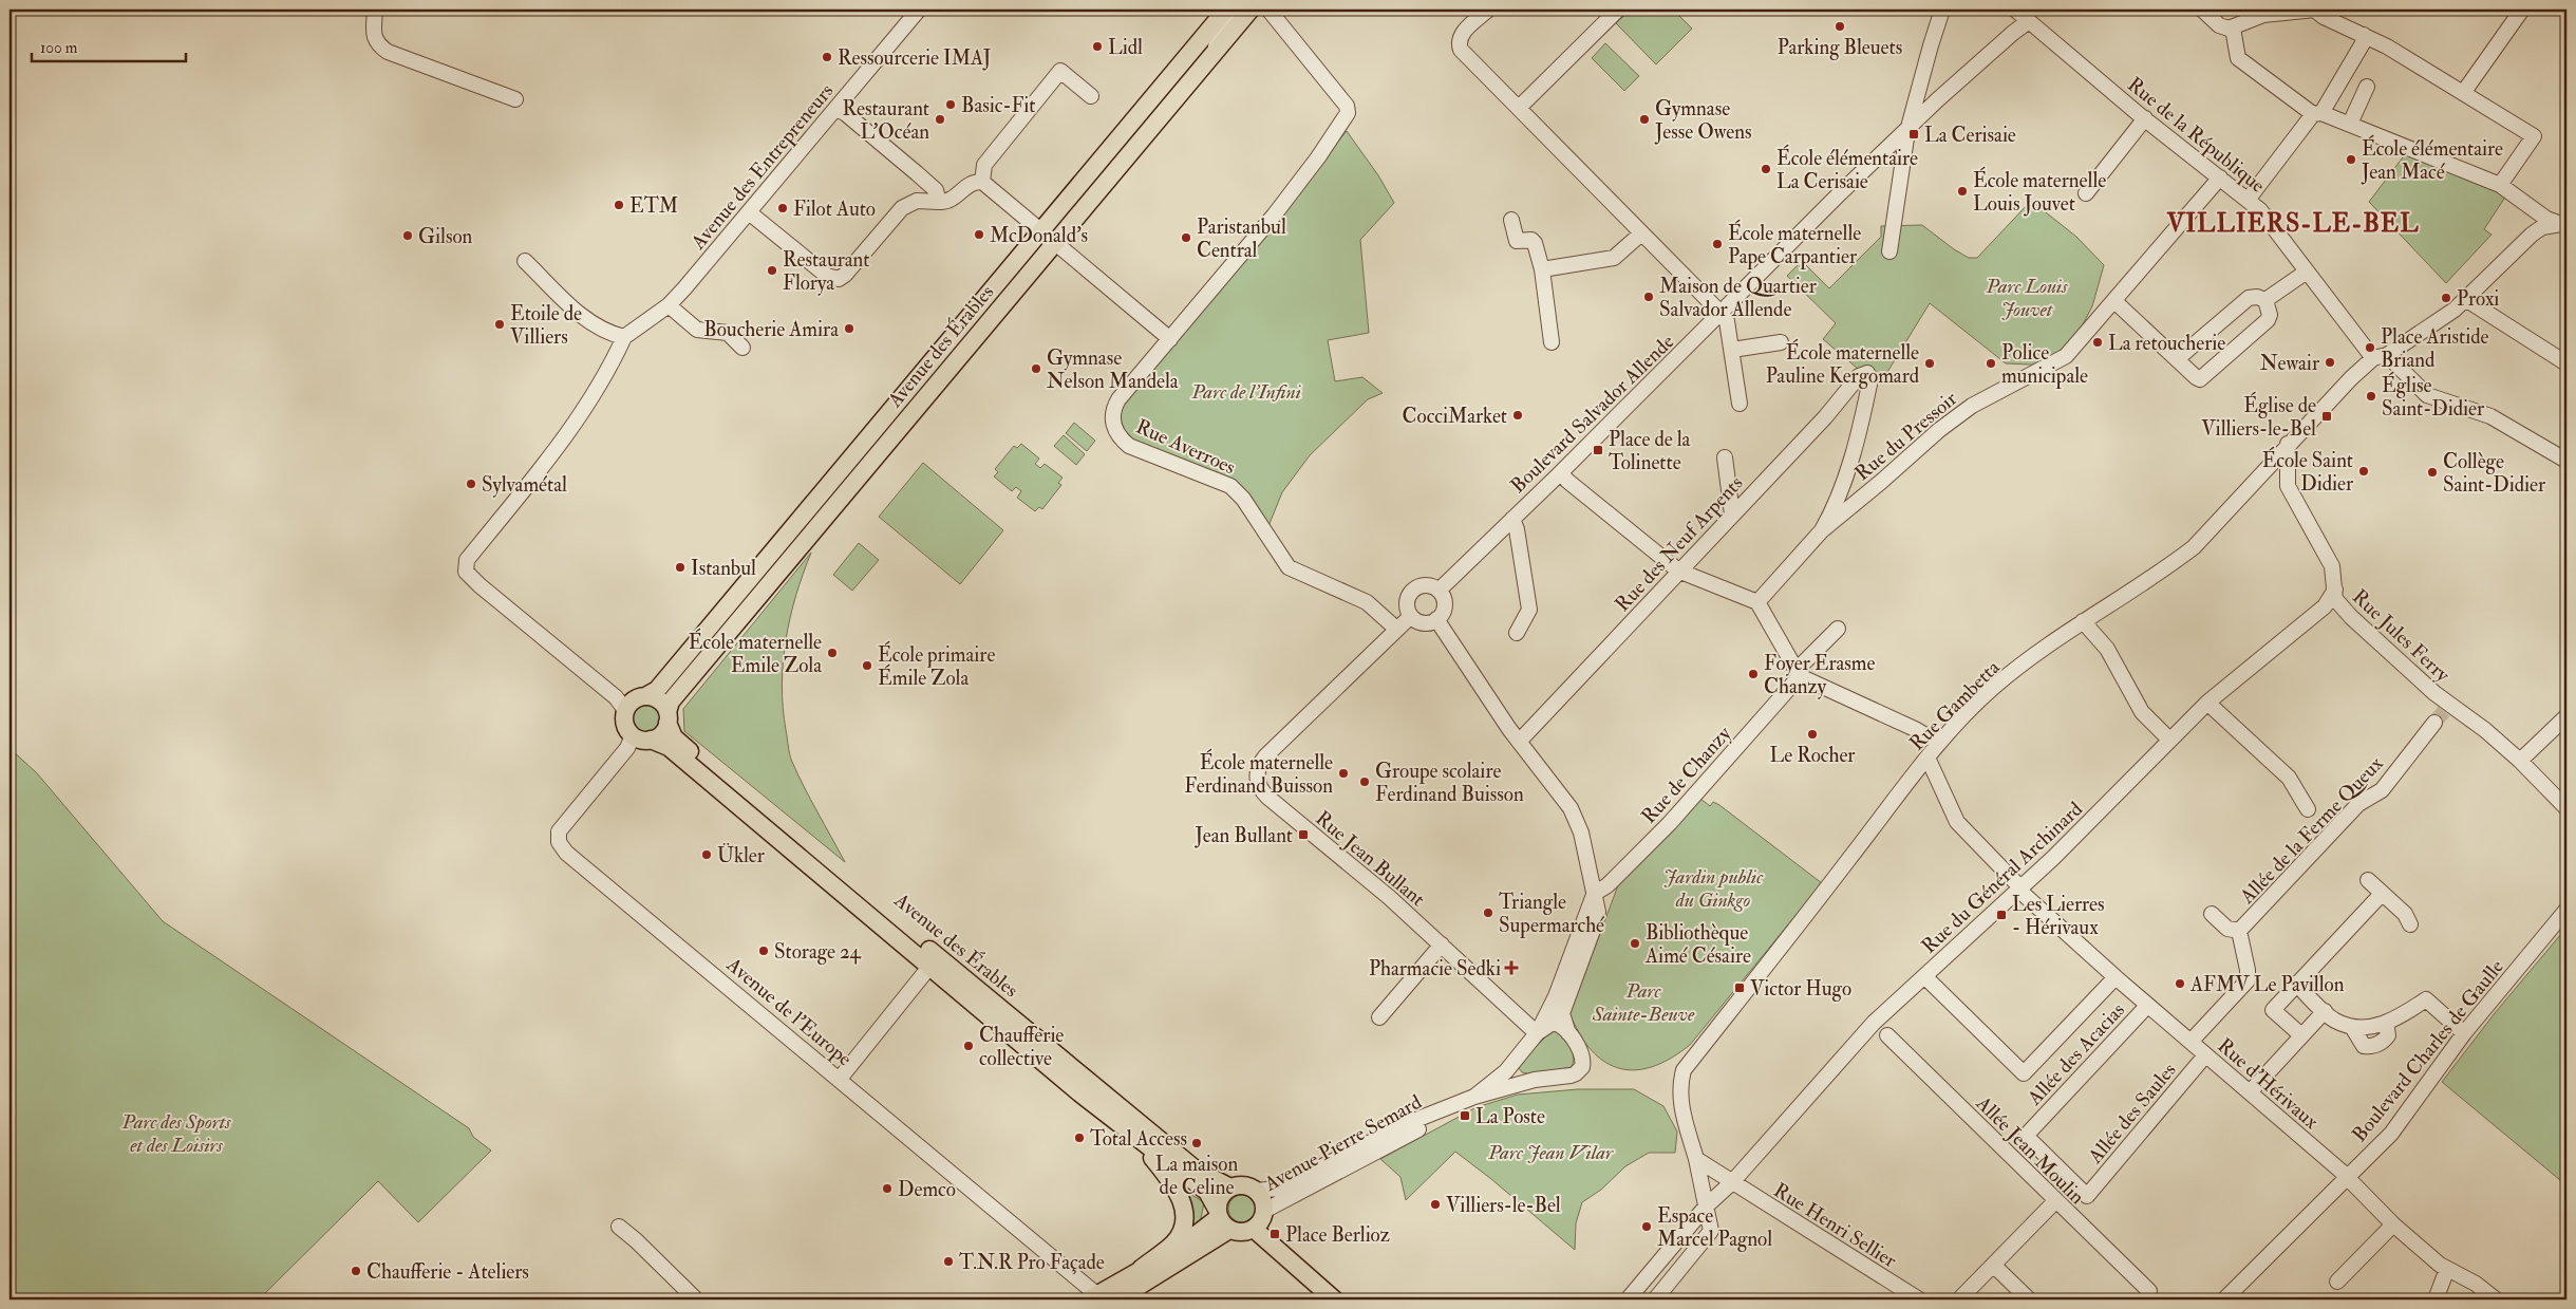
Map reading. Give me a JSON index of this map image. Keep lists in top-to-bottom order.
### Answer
{
  "streets": {
    "main road": ["Avenue des Érables"],
    "street": [
      "Rue de la République",
      "Avenue des Entrepreneurs",
      "Boulevard Salvador Allende",
      "Rue du Pressoir",
      "Rue Averroes",
      "Rue des Neuf Arpents",
      "Rue Jules Ferry",
      "Rue Gambetta",
      "Rue de Chanzy",
      "Allée de la Ferme Queux",
      "Rue Jean Bullant",
      "Rue du Général Archinard",
      "Avenue de l'Europe",
      "Boulevard Charles de Gaulle",
      "Allée des Acacias",
      "Rue d'Hérivaux",
      "Allée des Saules",
      "Avenue Pierre Semard",
      "Allée Jean Moulin",
      "Rue Henri Sellier"
    ]
  },
  "crossings": [
    ["Rue de la République", "Boulevard Salvador Allende"],
    ["Rue de la République", "Rue du Pressoir"],
    ["Rue de la République", "Rue Gambetta"],
    ["Avenue des Érables", "Avenue de l'Europe"],
    ["Avenue des Érables", "Avenue Pierre Semard"],
    ["Boulevard Salvador Allende", "Rue Jean Bullant"],
    ["Rue du Pressoir", "Rue des Neuf Arpents"],
    ["Rue Averroes", "Rue Jean Bullant"],
    ["Rue Jules Ferry", "Rue Gambetta"],
    ["Rue Jules Ferry", "Rue du Général Archinard"],
    ["Rue Gambetta", "Rue du Général Archinard"],
    ["Rue Gambetta", "Rue d'Hérivaux"],
    ["Allée de la Ferme Queux", "Rue d'Hérivaux"],
    ["Rue du Général Archinard", "Rue d'Hérivaux"],
    ["Rue du Général Archinard", "Rue Henri Sellier"],
    ["Boulevard Charles de Gaulle", "Rue d'Hérivaux"],
    ["Allée des Acacias", "Rue d'Hérivaux"],
    ["Allée des Acacias", "Allée des Saules"],
    ["Rue d'Hérivaux", "Allée des Saules"]
  ],
  "districts": ["VILLIERS-LE-BEL"],
  "parks": [
    "Parc Louis Jouvet",
    "Parc de l'Infini",
    "Jardin public du Ginkgo",
    "Parc Sainte-Beuve",
    "Parc des Sports et des Loisirs",
    "Parc Jean Vilar"
  ],
  "places": {
    "other": [
      "Parking Bleuets",
      "Lidl",
      "Ressourcerie IMAJ",
      "Basic-Fit",
      "Restaurant L'Océan",
      "Gymnase Jesse Owens",
      "École élémentaire Jean Macé",
      "École élémentaire La Cerisaie",
      "École maternelle Louis Jouvet",
      "ETM",
      "Filot Auto",
      "McDonald's",
      "Gilson",
      "Paristanbul Central",
      "École maternelle Pape Carpantier",
      "Restaurant Florya",
      "Maison de Quartier Salvador Allende",
      "Proxi",
      "Etoile de Villiers",
      "Boucherie Amira",
      "La retoucherie",
      "Place Aristide Briand",
      "Newair",
      "École maternelle Pauline Kergomard",
      "Police municipale",
      "Gymnase Nelson Mandela",
      "Église Saint-Didier",
      "CocciMarket",
      "École Saint Didier",
      "Collège Saint-Didier",
      "Sylvamétal",
      "Istanbul",
      "École maternelle Emile Zola",
      "École primaire Émile Zola",
      "Foyer Erasme Chanzy",
      "Le Rocher",
      "École maternelle Ferdinand Buisson",
      "Groupe scolaire Ferdinand Buisson",
      "Ükler",
      "Triangle Supermarché",
      "Bibliothèque Aimé Césaire",
      "Storage 24",
      "AFMV Le Pavillon",
      "Chaufferie collective",
      "Total Access",
      "La maison de Celine",
      "Demco",
      "Villiers-le-Bel",
      "Espace Marcel Pagnol",
      "T.N.R Pro Façade",
      "Chaufferie - Ateliers"
    ],
    "transit": [
      "La Cerisaie",
      "Église de Villiers-le-Bel",
      "Place de la Tolinette",
      "Jean Bullant",
      "Les Lierres - Hérivaux",
      "Victor Hugo",
      "La Poste",
      "Place Berlioz"
    ],
    "health": ["Pharmacie Sedki"]
  },
  "scale_bar": "100 m"
}
